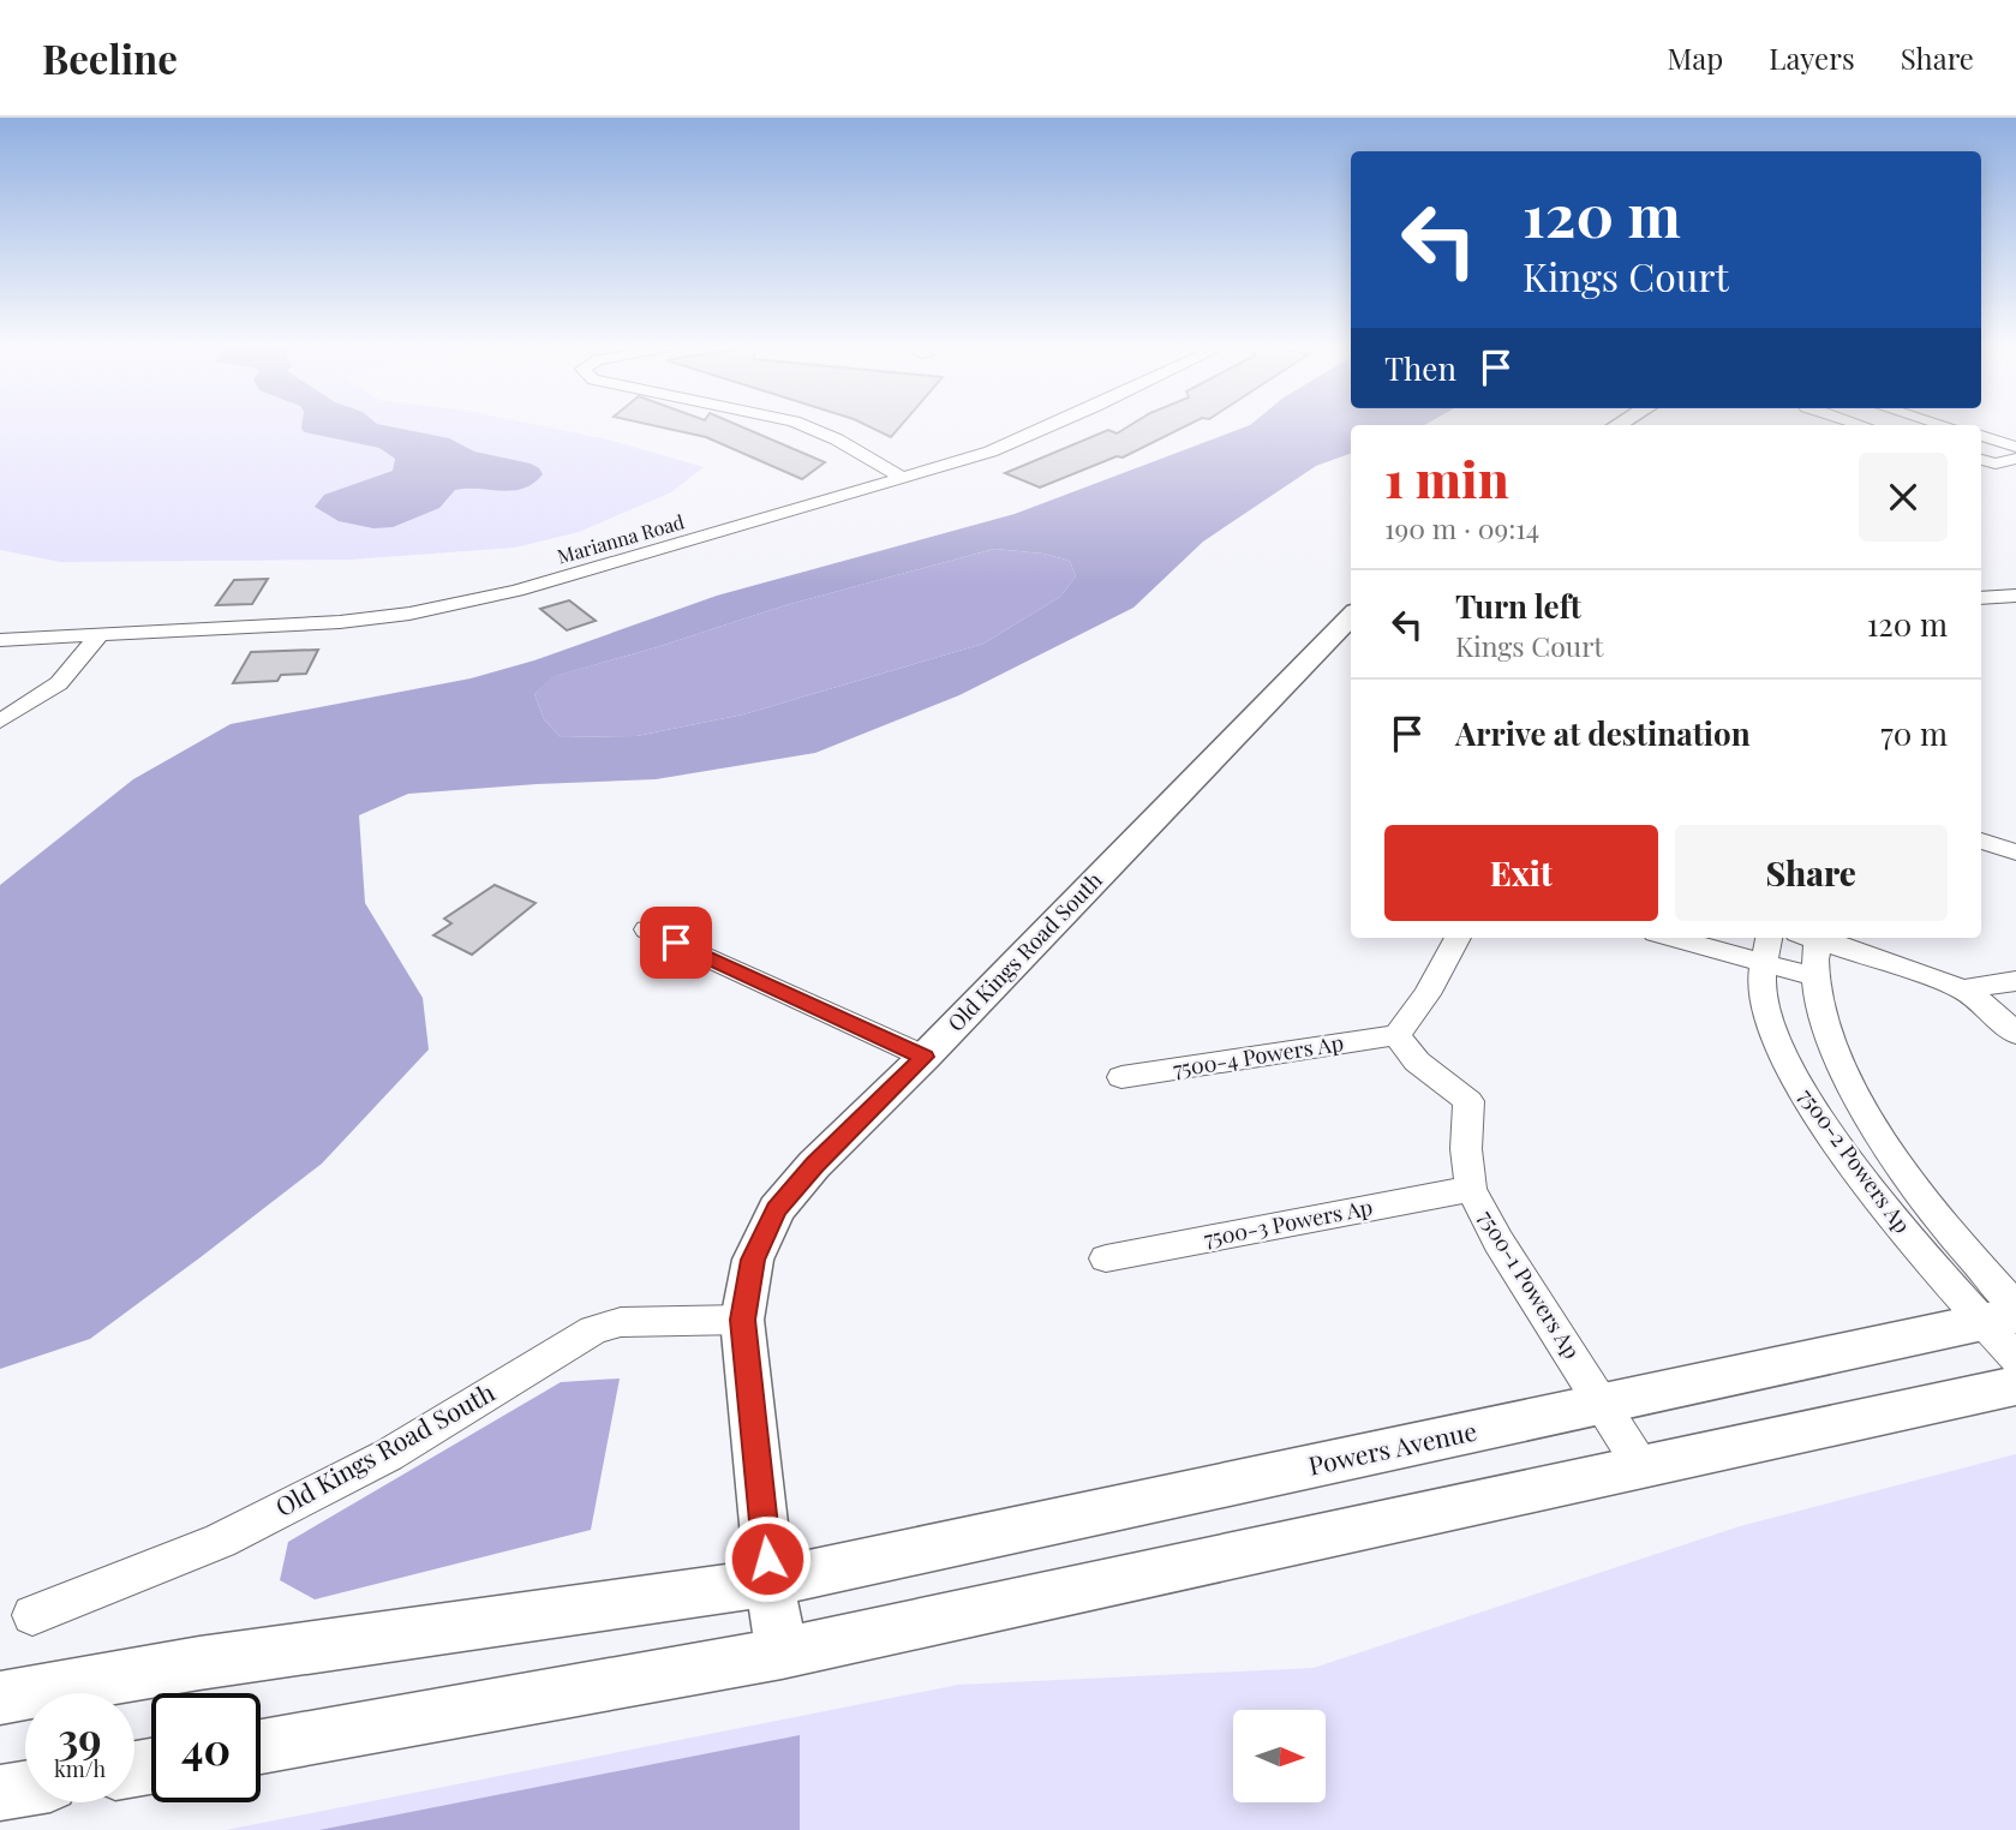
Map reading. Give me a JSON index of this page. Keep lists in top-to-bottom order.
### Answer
{
  "streets": {
    "street": [
      "Marianna Road",
      "Old Kings Road South",
      "7500-4 Powers Ap",
      "7500-2 Powers Ap",
      "7500-3 Powers Ap",
      "7500-1 Powers Ap",
      "Powers Avenue"
    ]
  },
  "crossings": [
    ["Old Kings Road South", "Powers Avenue"],
    ["7500-4 Powers Ap", "7500-1 Powers Ap"],
    ["7500-2 Powers Ap", "Powers Avenue"],
    ["7500-3 Powers Ap", "7500-1 Powers Ap"],
    ["7500-1 Powers Ap", "Powers Avenue"]
  ],
  "north": "right",
  "page": {
    "header": "Beeline",
    "nav": ["Map", "Layers", "Share"],
    "turn": ["120 m", "Kings Court"],
    "then": "Then",
    "heading": ["1 min", "190 m · 09:14"],
    "list": [
      {
        "name": "Turn left",
        "note": "Kings Court",
        "value": "120 m"
      },
      {
        "name": "Arrive at destination",
        "value": "70 m"
      }
    ],
    "buttons": ["Exit", "Share"],
    "speed": "39 km/h",
    "limit": "40"
  }
}
